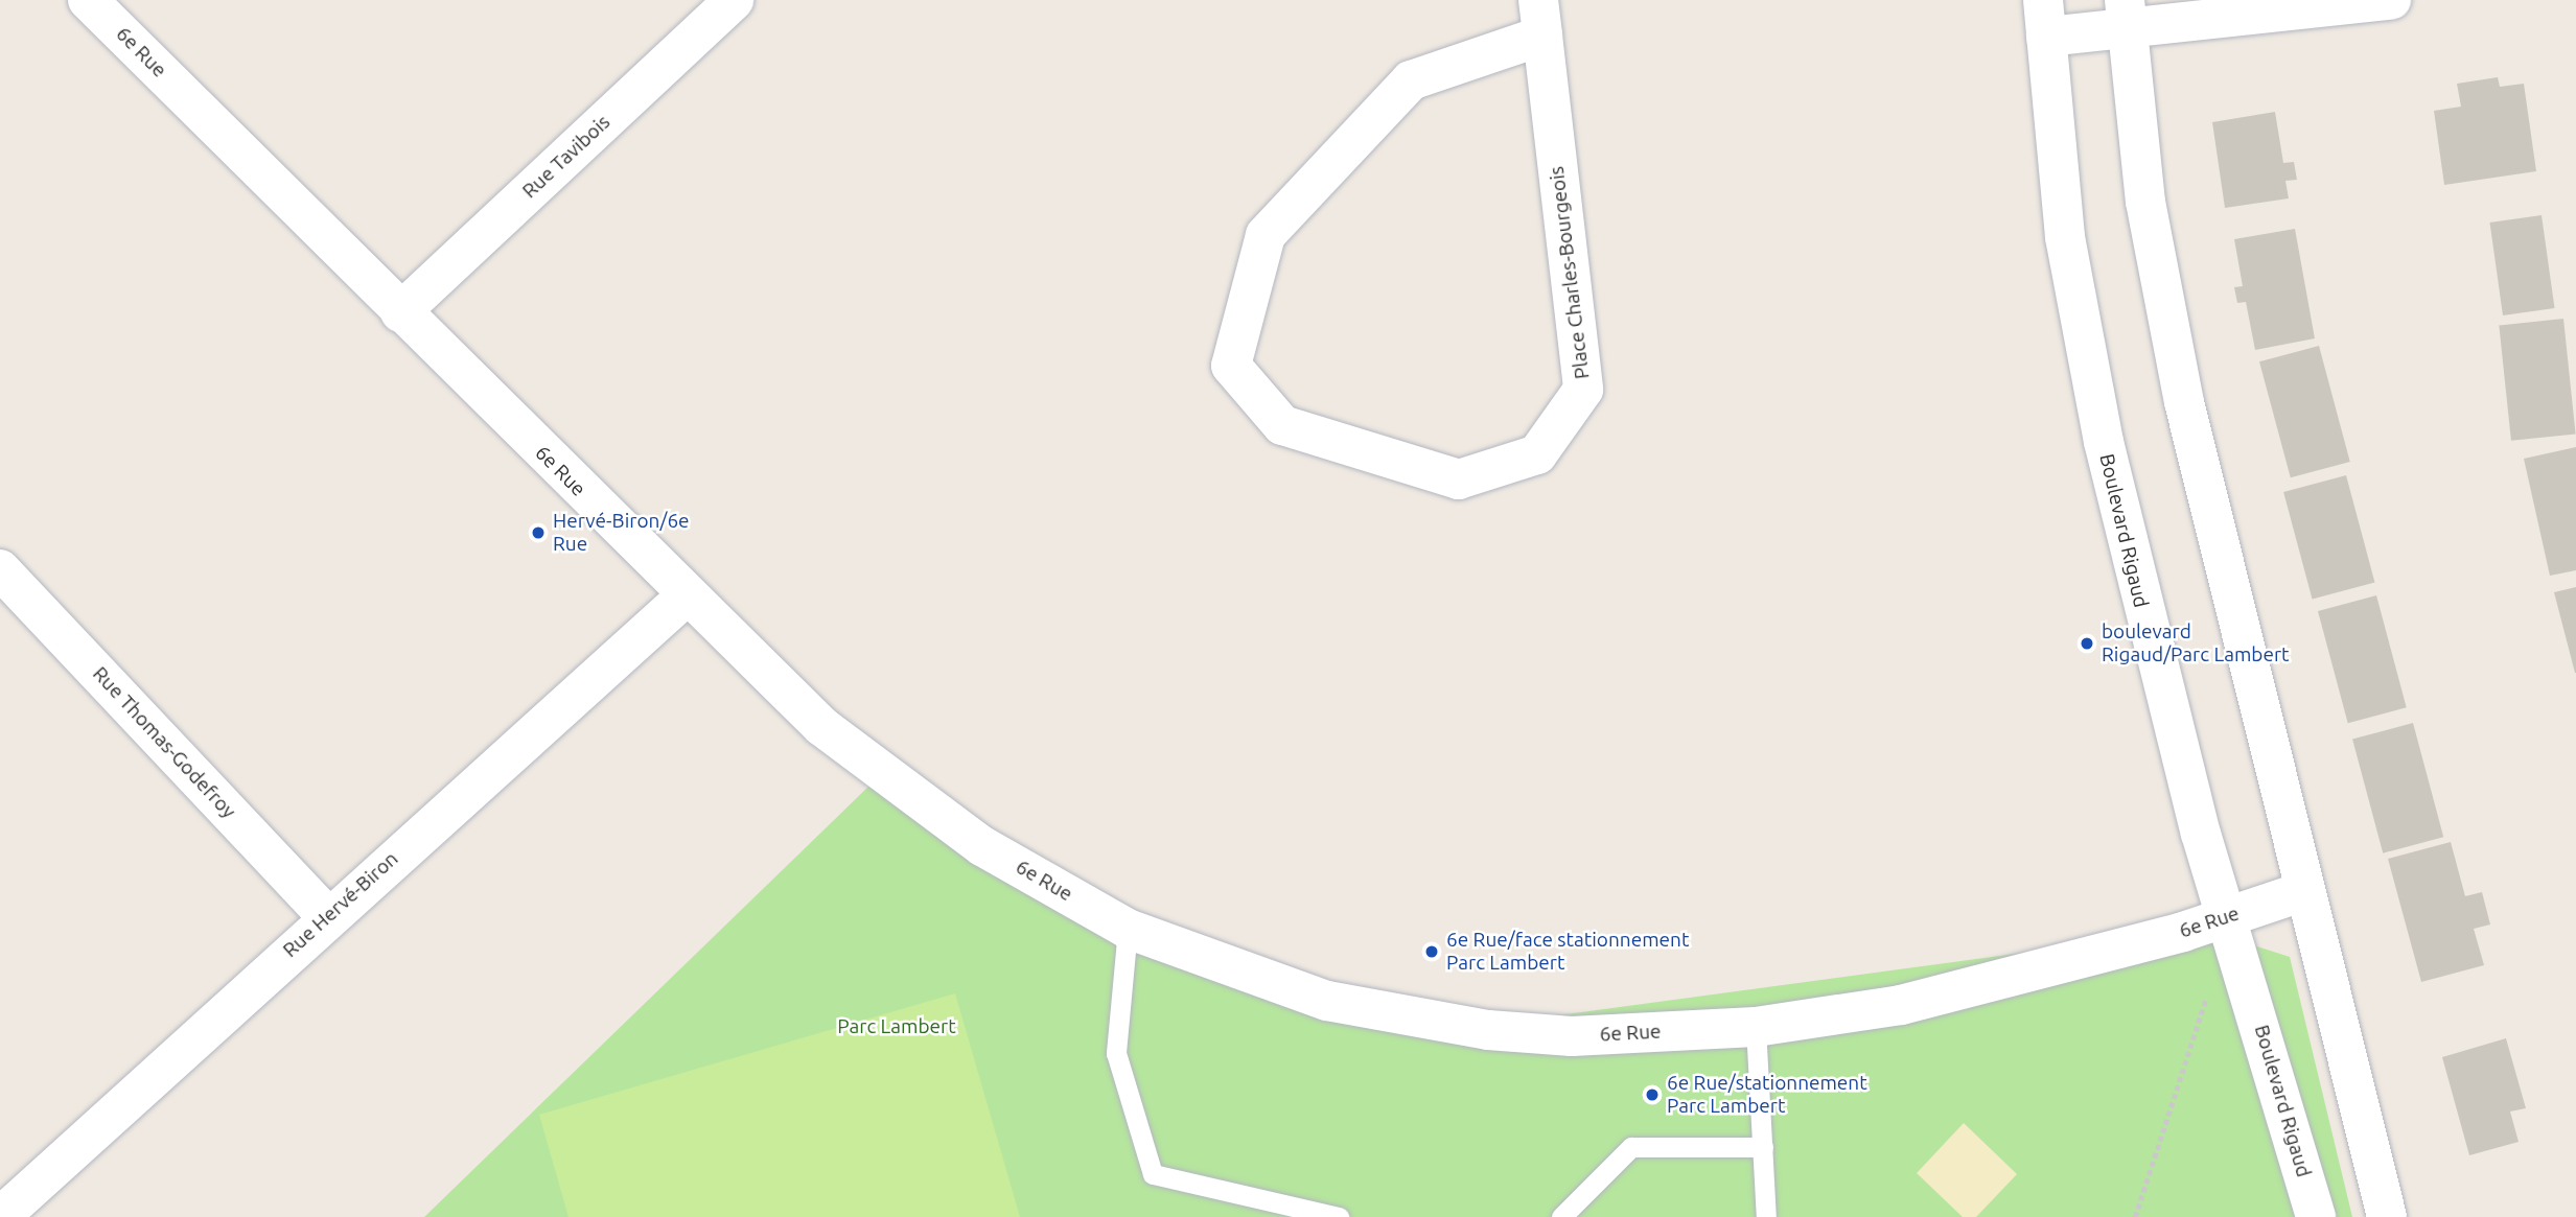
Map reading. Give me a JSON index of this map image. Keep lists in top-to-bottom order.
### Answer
{
  "streets": {
    "street": [
      "6e Rue",
      "Rue Tavibois",
      "Place Charles-Bourgeois",
      "Boulevard Rigaud",
      "Rue Thomas-Godefroy",
      "Rue Hervé-Biron"
    ]
  },
  "crossings": [
    ["6e Rue", "Rue Tavibois"],
    ["6e Rue", "Boulevard Rigaud"],
    ["6e Rue", "Rue Hervé-Biron"],
    ["Rue Thomas-Godefroy", "Rue Hervé-Biron"]
  ],
  "parks": ["Parc Lambert"],
  "places": [
    "Hervé-Biron/6e Rue",
    "boulevard Rigaud/Parc Lambert",
    "6e Rue/face stationnement Parc Lambert",
    "6e Rue/stationnement Parc Lambert"
  ]
}
